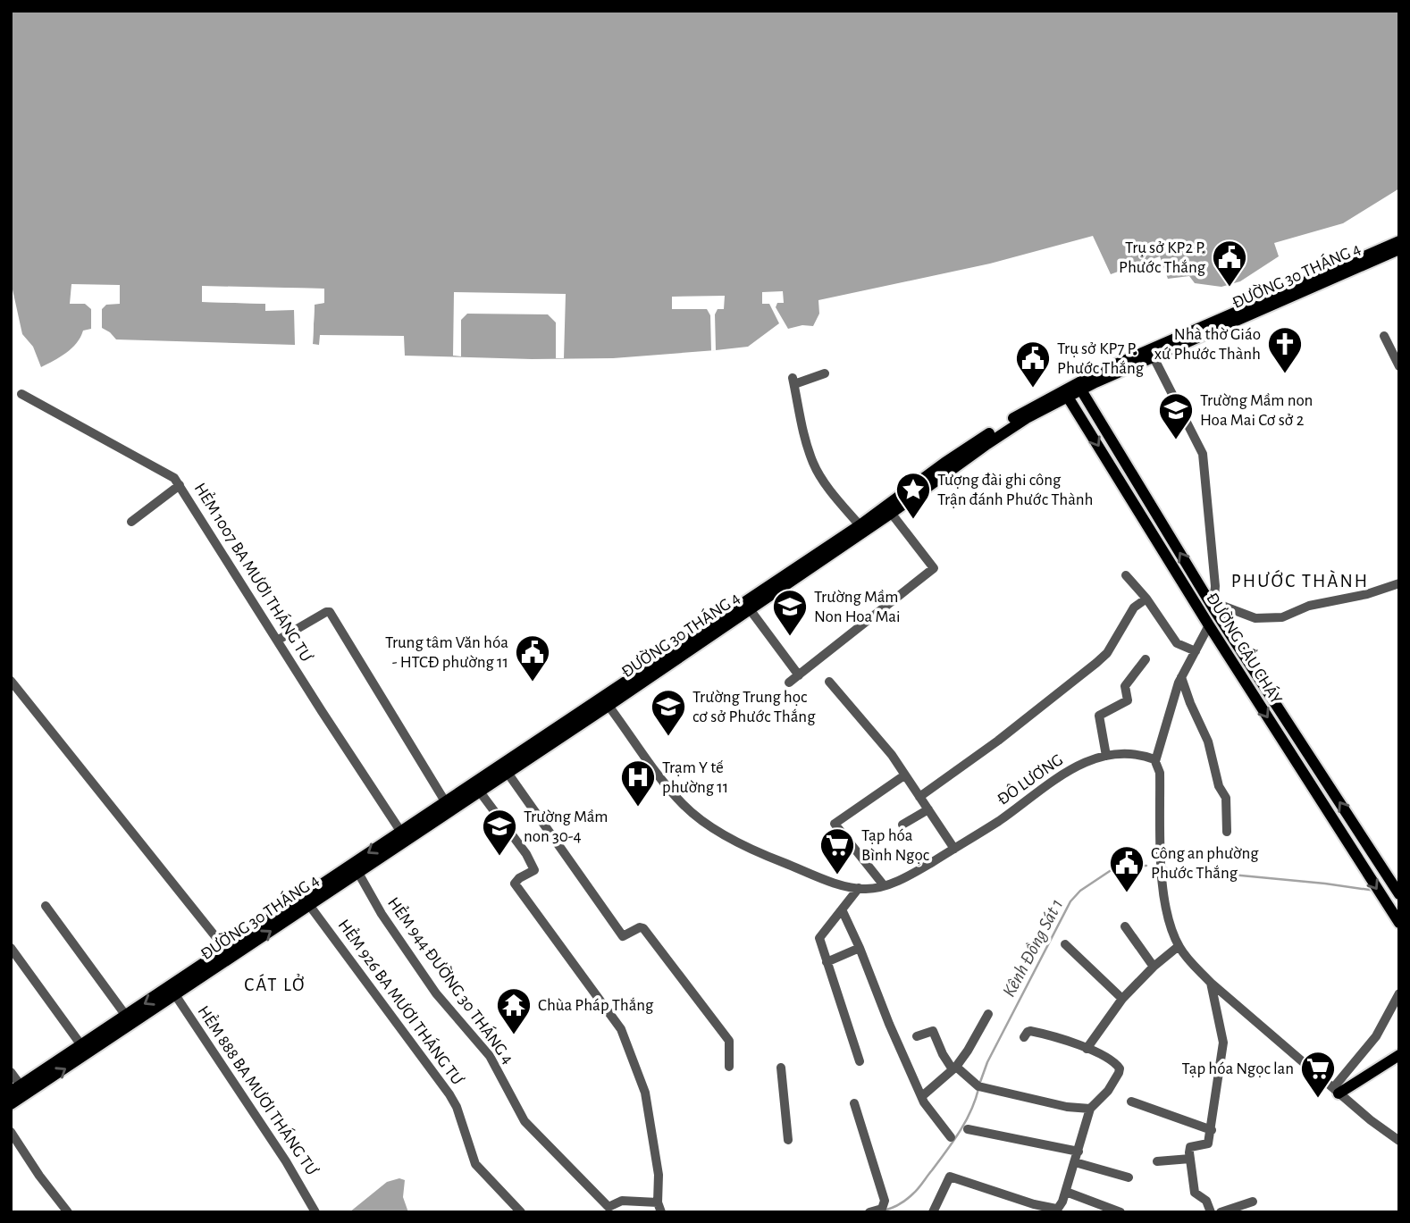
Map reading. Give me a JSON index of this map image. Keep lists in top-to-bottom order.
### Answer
{
  "streets": {
    "main road": ["ĐƯỜNG 30 THÁNG 4", "ĐƯỜNG CẦU CHÁY"],
    "street": [
      "HẺM 1007 BA MƯƠI THÁNG TƯ",
      "ĐÔ LƯƠNG",
      "HẺM 944 ĐƯỜNG 30 THÁNG 4",
      "HẺM 926 BA MƯƠI THÁNG TƯ",
      "HẺM 888 BA MƯƠI THÁNG TƯ"
    ]
  },
  "crossings": [
    ["ĐƯỜNG 30 THÁNG 4", "HẺM 1007 BA MƯƠI THÁNG TƯ"],
    ["ĐƯỜNG 30 THÁNG 4", "ĐƯỜNG CẦU CHÁY"],
    ["ĐƯỜNG 30 THÁNG 4", "ĐÔ LƯƠNG"],
    ["ĐƯỜNG 30 THÁNG 4", "HẺM 944 ĐƯỜNG 30 THÁNG 4"],
    ["ĐƯỜNG 30 THÁNG 4", "HẺM 926 BA MƯƠI THÁNG TƯ"],
    ["ĐƯỜNG 30 THÁNG 4", "HẺM 888 BA MƯƠI THÁNG TƯ"]
  ],
  "districts": ["PHƯỚC THÀNH", "CÁT LỞ"],
  "water": ["Kênh Đồng Sát 1"],
  "places": {
    "public building": [
      "Trụ sở KP2 P. Phước Thắng",
      "Trụ sở KP7 P. Phước Thắng",
      "Trung tâm Văn hóa - HTCĐ phường 11",
      "Công an phường Phước Thắng"
    ],
    "church": ["Nhà thờ Giáo xứ Phước Thành"],
    "school or university": [
      "Trường Mầm non Hoa Mai Cơ sở 2",
      "Trường Mầm Non Hoa Mai",
      "Trường Trung học cơ sở Phước Thắng",
      "Trường Mầm non 30-4"
    ],
    "place": ["Tượng đài ghi công Trận đánh Phước Thành"],
    "hospital": ["Trạm Y tế phường 11"],
    "supermarket": ["Tạp hóa Bình Ngọc", "Tạp hóa Ngọc lan"],
    "temple": ["Chùa Pháp Thắng"]
  }
}
